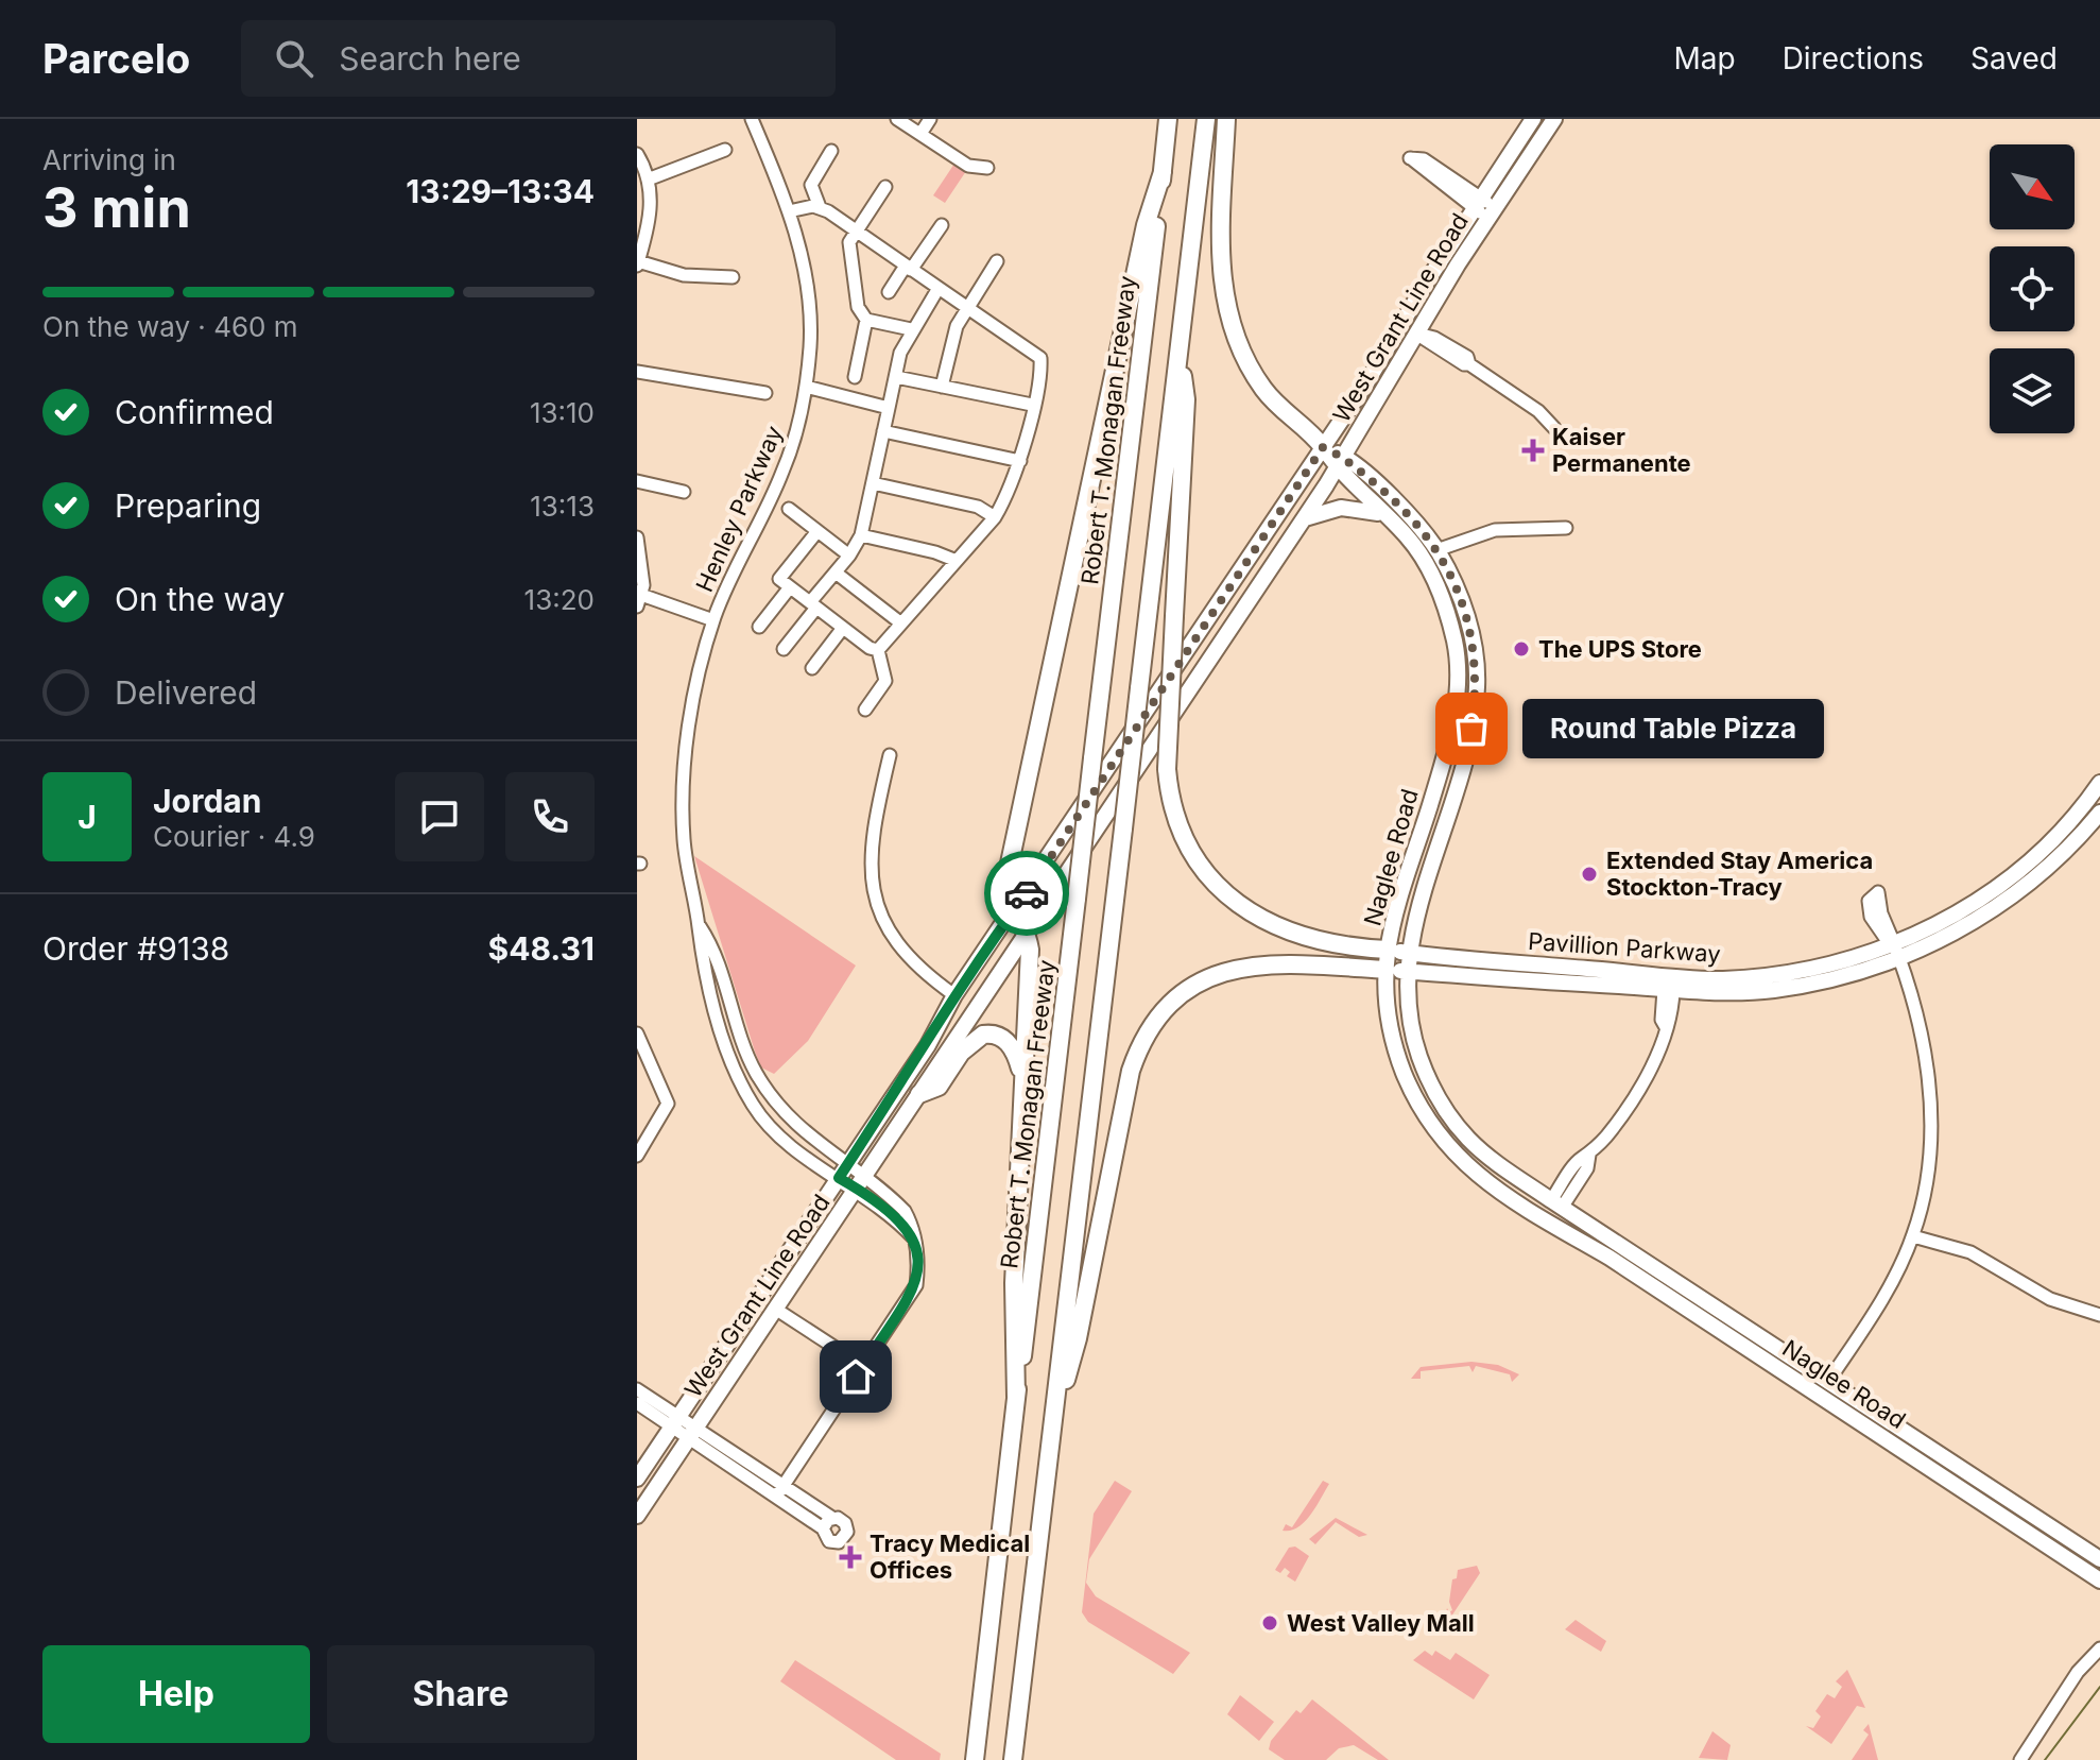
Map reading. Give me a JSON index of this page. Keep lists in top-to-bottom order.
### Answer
{
  "streets": {
    "highway": ["Robert T. Monagan Freeway"],
    "main road": ["West Grant Line Road", "Naglee Road", "Pavillion Parkway"],
    "street": ["Henley Parkway"]
  },
  "crossings": [
    ["West Grant Line Road", "Henley Parkway"],
    ["West Grant Line Road", "Naglee Road"],
    ["Naglee Road", "Pavillion Parkway"]
  ],
  "places": {
    "health": ["Kaiser Permanente", "Tracy Medical Offices"],
    "other": [
      "The UPS Store",
      "Round Table Pizza",
      "Extended Stay America Stockton-Tracy",
      "West Valley Mall"
    ]
  },
  "north": "bottom right",
  "page": {
    "header": "Parcelo",
    "search": "Search here",
    "nav": ["Map", "Directions", "Saved"],
    "heading": ["3 min", "Arriving in", "13:29–13:34"],
    "panel": [
      "Jordan",
      "Courier · 4.9",
      "Order #9138",
      "$48.31"
    ],
    "bar": "On the way · 460 m",
    "list": [
      ["Confirmed", "13:10"],
      ["Preparing", "13:13"],
      ["On the way", "13:20"],
      "Delivered"
    ],
    "bubble": "Round Table Pizza",
    "round": "J",
    "buttons": ["Help", "Share"]
  }
}
